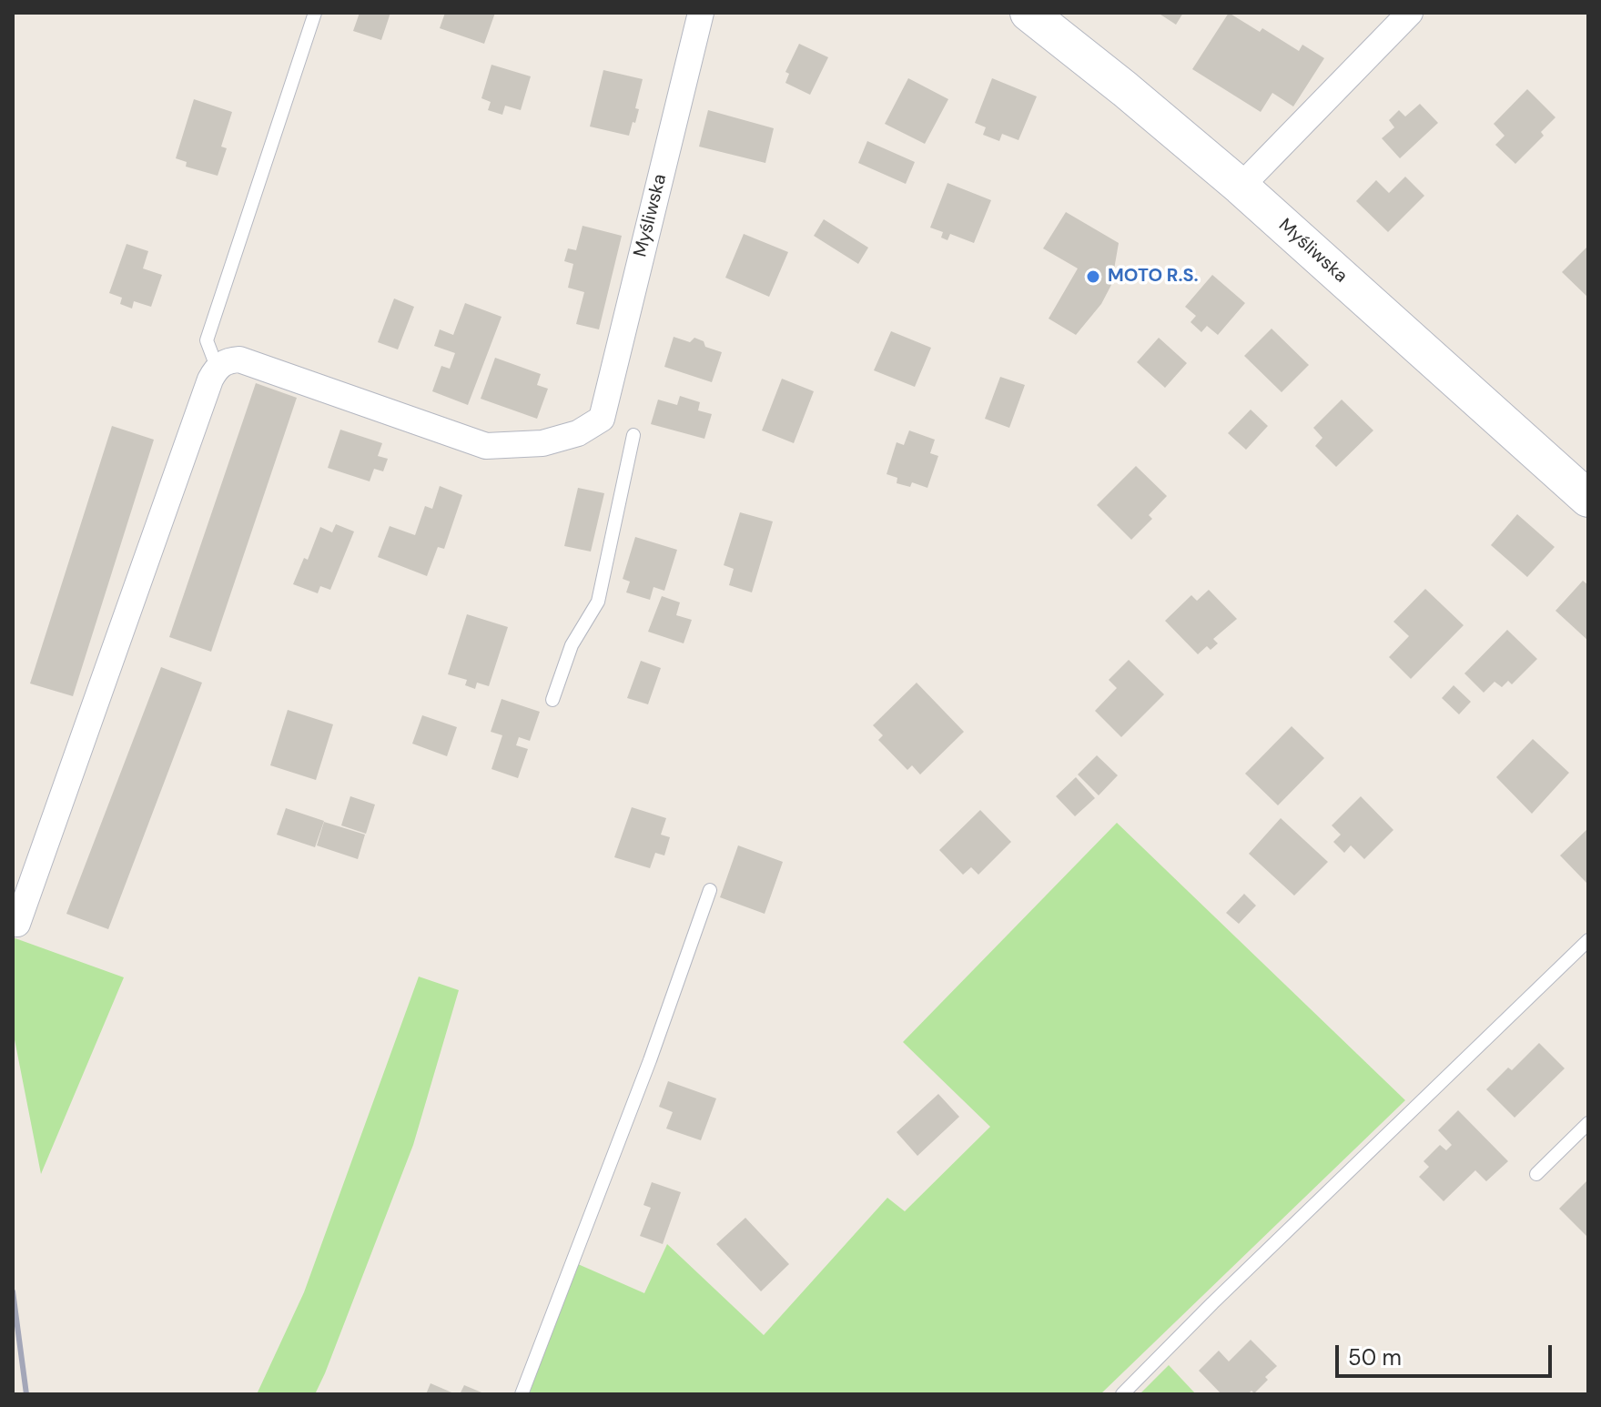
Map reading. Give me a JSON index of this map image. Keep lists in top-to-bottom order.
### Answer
{
  "streets": {
    "street": ["Myśliwska"]
  },
  "places": ["MOTO R.S."],
  "scale_bar": "50 m"
}
